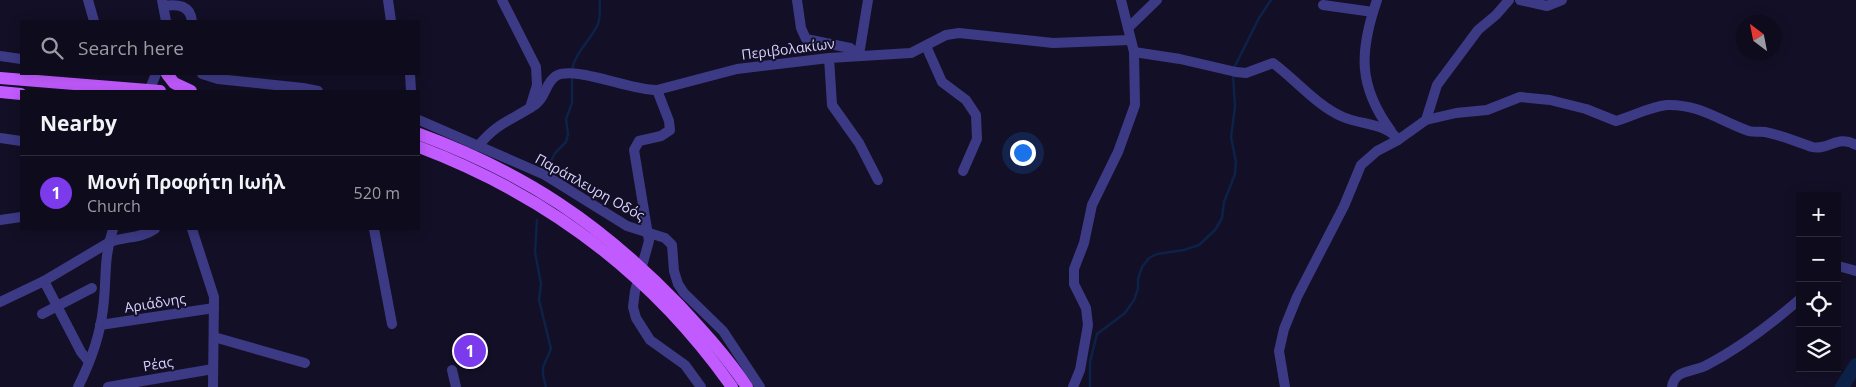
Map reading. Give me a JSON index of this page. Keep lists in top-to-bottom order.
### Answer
{
  "streets": {
    "street": [
      "Περιβολακίων",
      "Παράπλευρη Οδός",
      "Αριάδνης",
      "Ρέας"
    ]
  },
  "crossings": [
    ["Περιβολακίων", "Παράπλευρη Οδός"]
  ],
  "north": "top left",
  "page": {
    "search": "Search here",
    "heading": "Nearby",
    "list": [
      {
        "mark": "1",
        "name": "Μονή Προφήτη Ιωήλ",
        "note": "Church",
        "value": "520 m"
      }
    ],
    "map_buttons": ["+", "−"],
    "pins": "1"
  }
}
